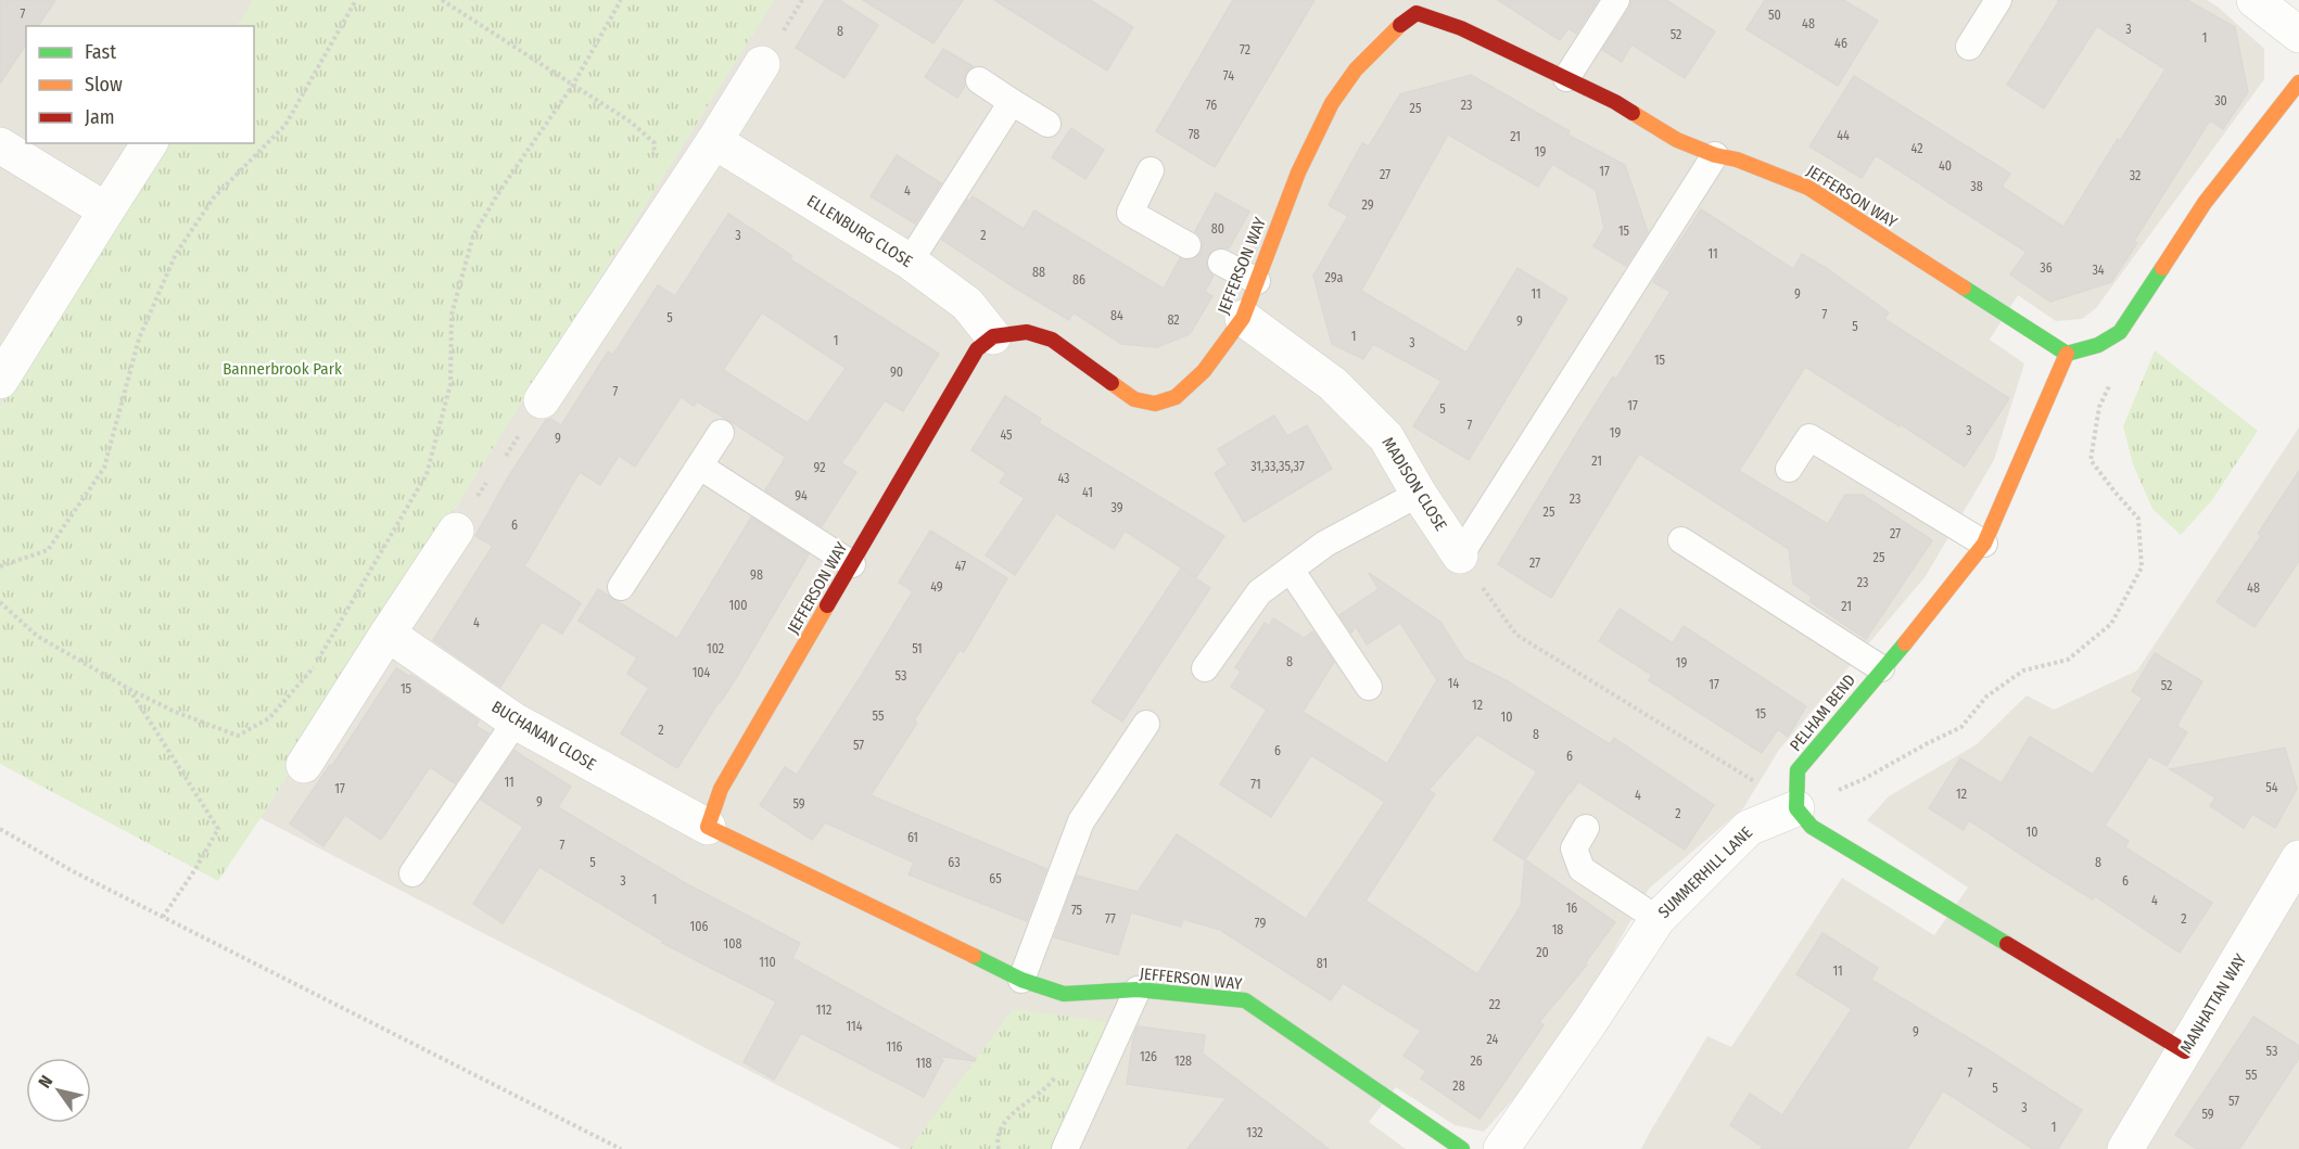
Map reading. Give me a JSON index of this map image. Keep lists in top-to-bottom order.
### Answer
{
  "streets": {
    "street": [
      "JEFFERSON WAY",
      "ELLENBURG CLOSE",
      "MADISON CLOSE",
      "PELHAM BEND",
      "BUCHANAN CLOSE",
      "SUMMERHILL LANE",
      "MANHATTAN WAY"
    ]
  },
  "crossings": [
    ["JEFFERSON WAY", "ELLENBURG CLOSE"],
    ["JEFFERSON WAY", "MADISON CLOSE"],
    ["JEFFERSON WAY", "PELHAM BEND"],
    ["JEFFERSON WAY", "BUCHANAN CLOSE"],
    ["PELHAM BEND", "SUMMERHILL LANE"]
  ],
  "parks": ["Bannerbrook Park"],
  "house_numbers": [
    "7",
    "50",
    "48",
    "3",
    "8",
    "52",
    "1",
    "46",
    "72",
    "74",
    "30",
    "76",
    "23",
    "25",
    "78",
    "44",
    "21",
    "42",
    "19",
    "40",
    "17",
    "27",
    "32",
    "38",
    "4",
    "29",
    "80",
    "15",
    "3",
    "2",
    "11",
    "36",
    "34",
    "88",
    "29a",
    "86",
    "11",
    "9",
    "7",
    "84",
    "5",
    "82",
    "9",
    "5",
    "1",
    "1",
    "3",
    "15",
    "90",
    "7",
    "17",
    "5",
    "7",
    "3",
    "19",
    "45",
    "9",
    "21",
    "31,33,35,37",
    "92",
    "43",
    "41",
    "94",
    "23",
    "39",
    "25",
    "6",
    "27",
    "25",
    "27",
    "47",
    "98",
    "23",
    "49",
    "48",
    "100",
    "21",
    "4",
    "102",
    "51",
    "8",
    "19",
    "104",
    "53",
    "14",
    "17",
    "52",
    "15",
    "12",
    "15",
    "55",
    "10",
    "2",
    "8",
    "57",
    "6",
    "6",
    "11",
    "71",
    "54",
    "17",
    "12",
    "4",
    "9",
    "59",
    "2",
    "10",
    "61",
    "7",
    "5",
    "63",
    "8",
    "65",
    "3",
    "6",
    "1",
    "4",
    "16",
    "75",
    "77",
    "2",
    "79",
    "106",
    "18",
    "108",
    "20",
    "110",
    "81",
    "11",
    "22",
    "112",
    "114",
    "9",
    "24",
    "116",
    "53",
    "126",
    "128",
    "26",
    "118",
    "7",
    "55",
    "28",
    "5",
    "57",
    "3",
    "59",
    "1",
    "132"
  ],
  "legend": ["Fast", "Slow", "Jam"],
  "north": "top left"
}
